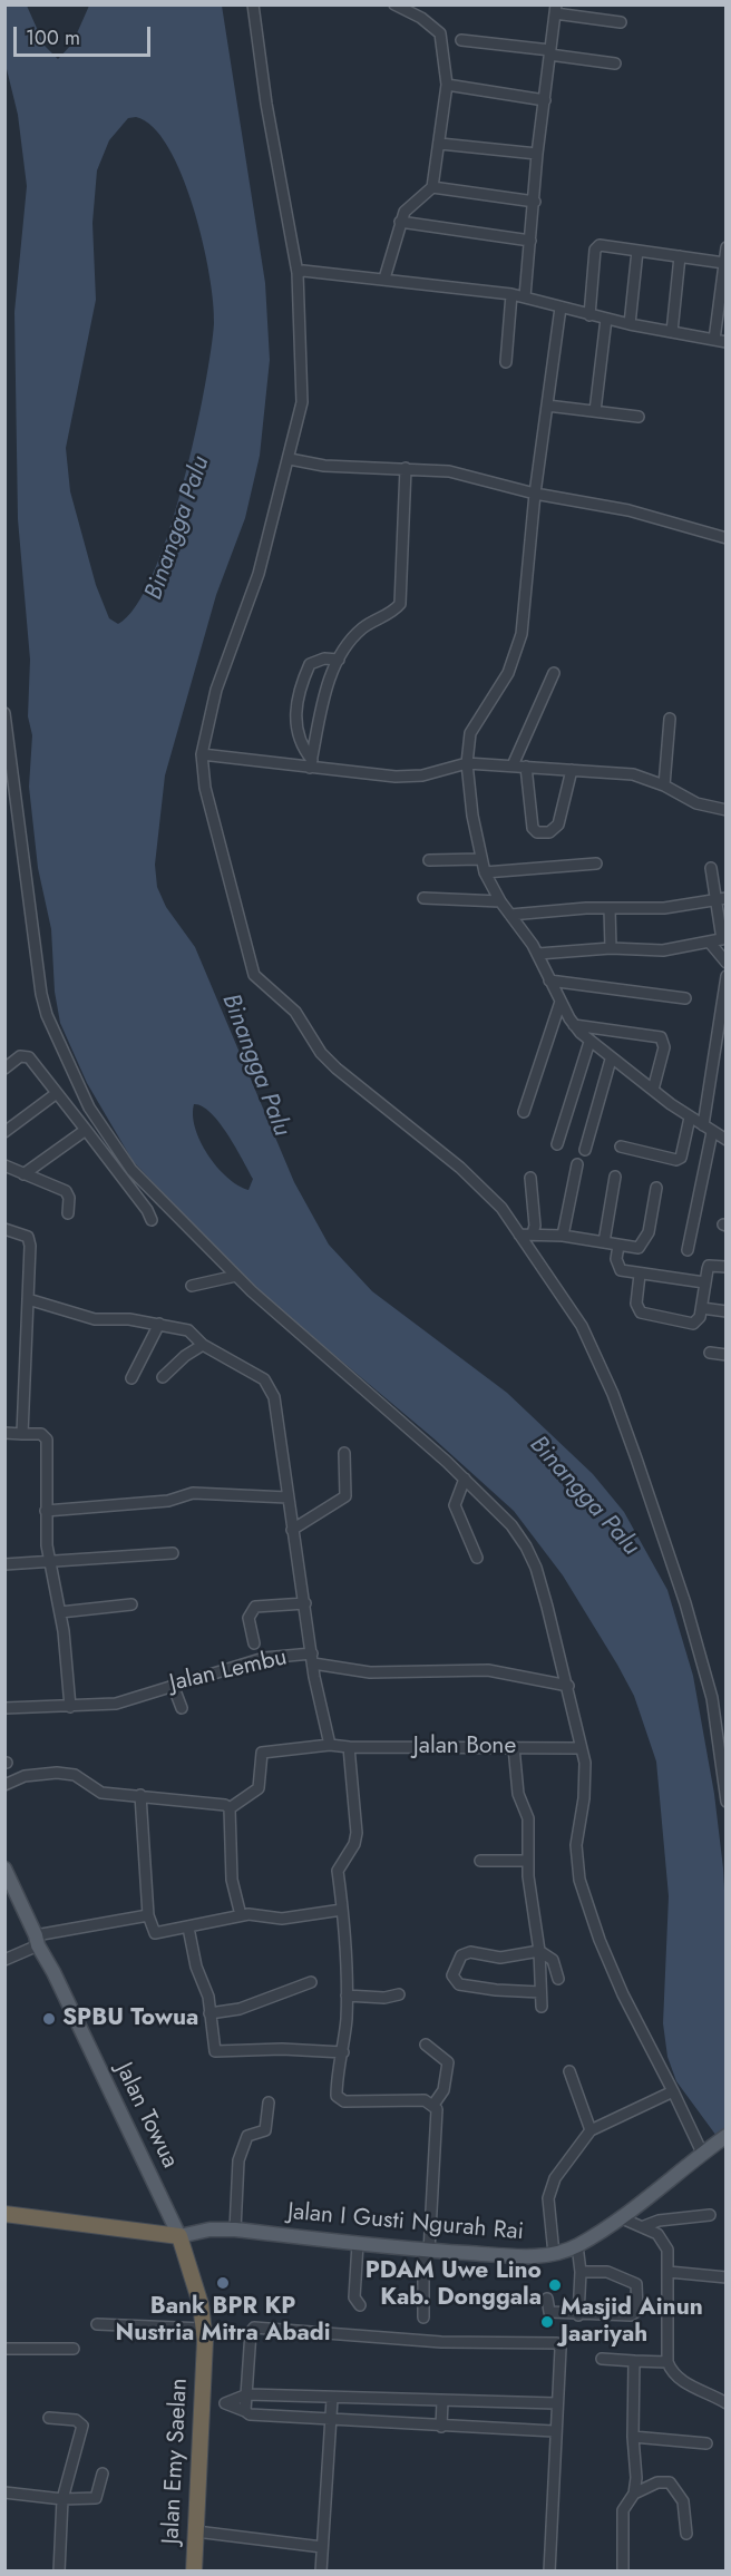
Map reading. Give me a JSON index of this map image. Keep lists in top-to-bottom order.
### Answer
{
  "streets": {
    "highway": ["Jalan Emy Saelan"],
    "main road": ["Jalan Towua", "Jalan I Gusti Ngurah Rai"],
    "street": ["Jalan Lembu", "Jalan Bone"]
  },
  "crossings": [
    ["Jalan Towua", "Jalan I Gusti Ngurah Rai"],
    ["Jalan Towua", "Jalan Emy Saelan"],
    ["Jalan I Gusti Ngurah Rai", "Jalan Emy Saelan"]
  ],
  "water": ["Binangga Palu"],
  "places": [
    "SPBU Towua",
    "Bank BPR KP Nustria Mitra Abadi",
    "PDAM Uwe Lino Kab. Donggala",
    "Masjid Ainun Jaariyah"
  ],
  "scale_bar": "100 m"
}
